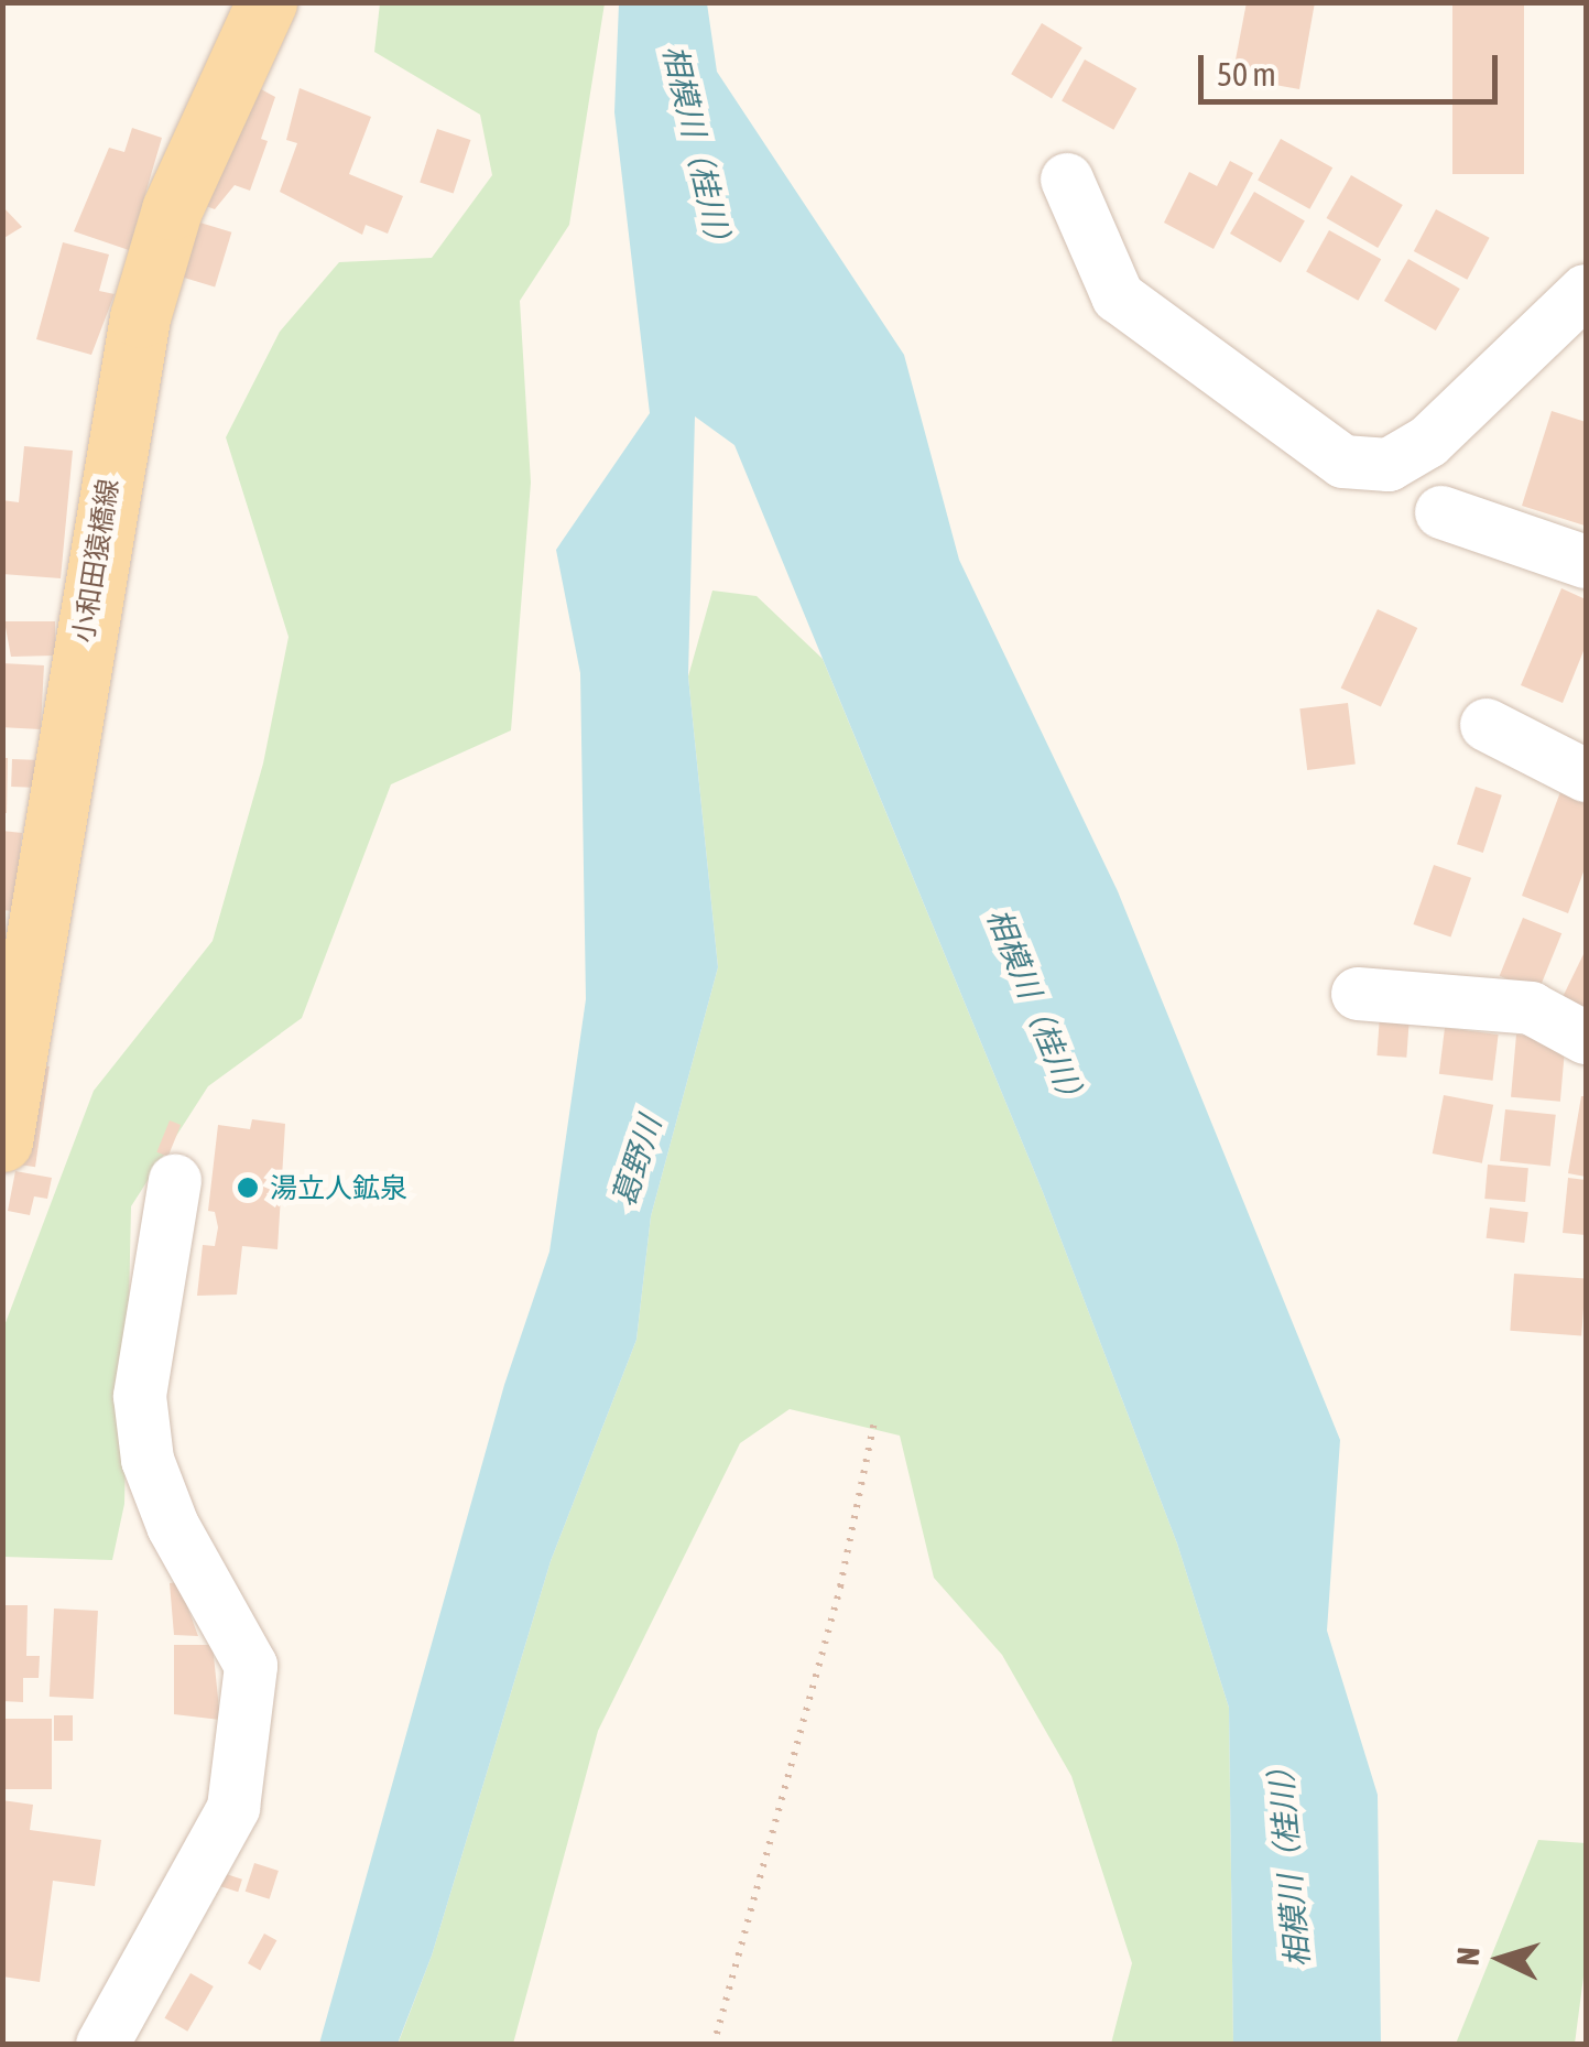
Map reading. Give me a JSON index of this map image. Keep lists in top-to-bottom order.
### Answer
{
  "streets": {
    "main road": ["小和田猿橋線"]
  },
  "water": ["相模川（桂川）", "葛野川"],
  "places": ["湯立人鉱泉"],
  "scale_bar": "50 m",
  "north": "left"
}
